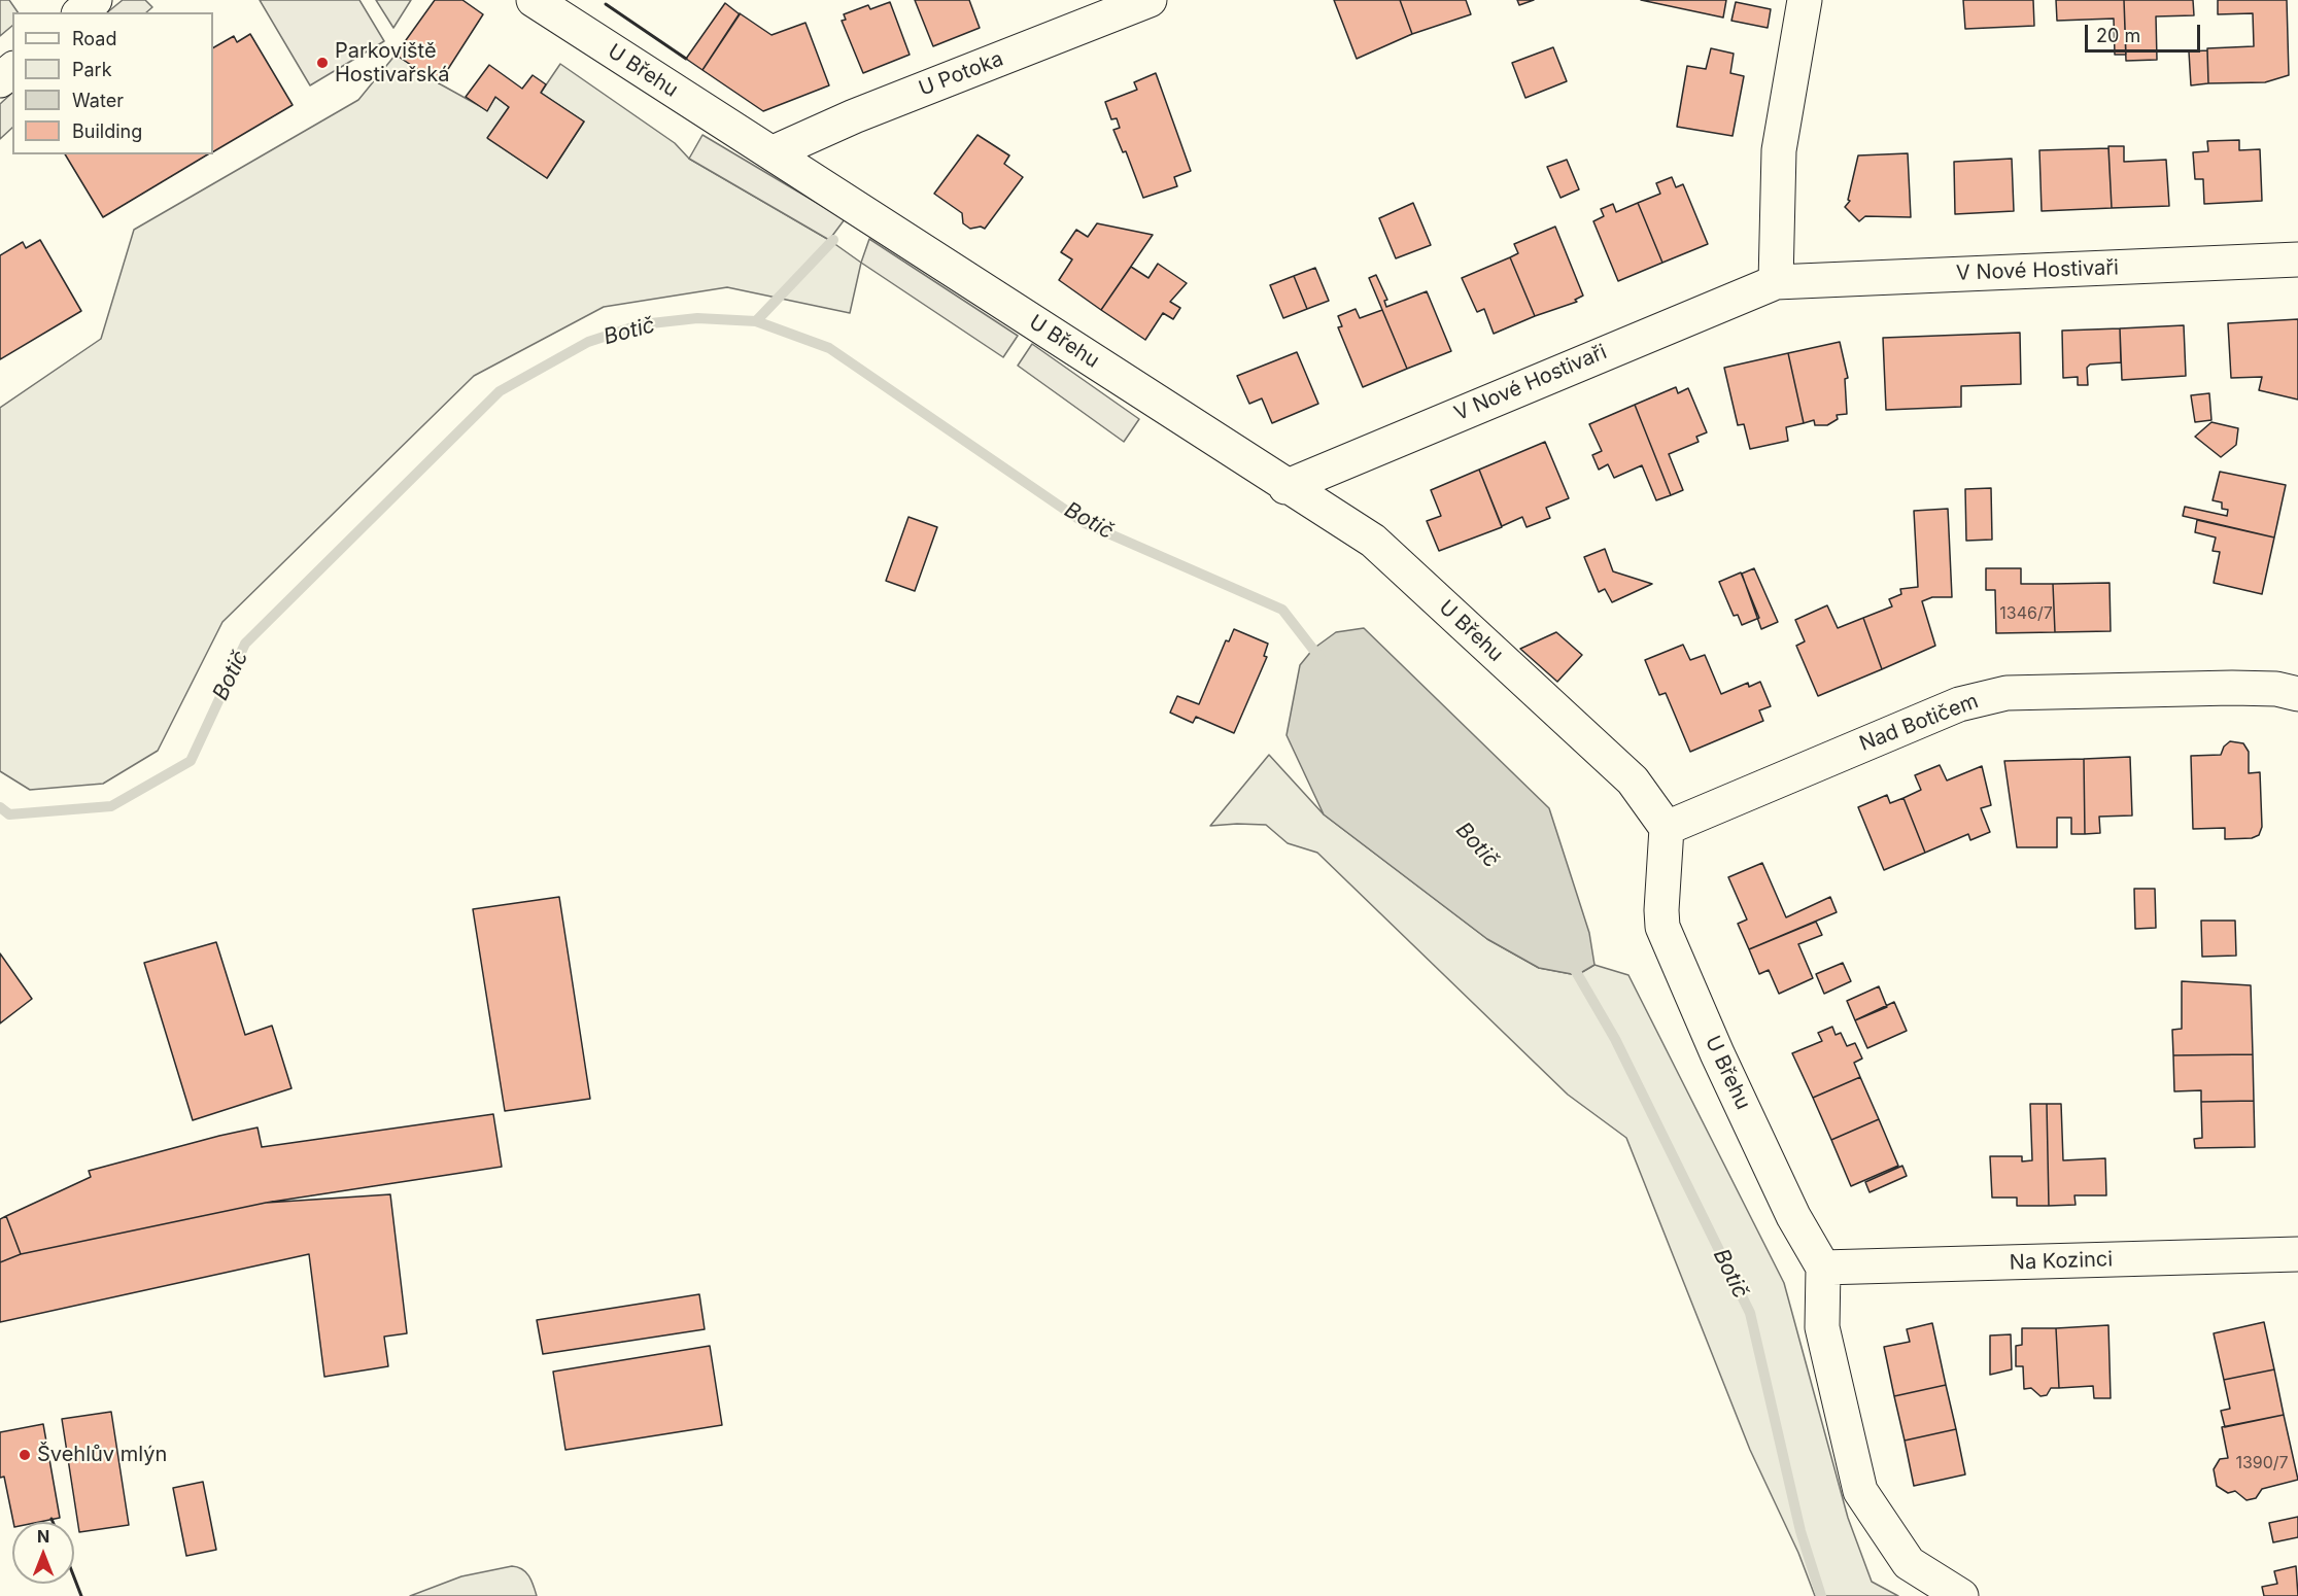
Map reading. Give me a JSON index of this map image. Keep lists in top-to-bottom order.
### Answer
{
  "streets": {
    "street": [
      "U Břehu",
      "U Potoka",
      "V Nové Hostivaři",
      "Nad Botičem",
      "Na Kozinci"
    ]
  },
  "crossings": [
    ["U Břehu", "U Potoka"],
    ["U Břehu", "V Nové Hostivaři"],
    ["U Břehu", "Nad Botičem"],
    ["U Břehu", "Na Kozinci"]
  ],
  "water": ["Botič"],
  "places": ["Parkoviště Hostivařská", "Švehlův mlýn"],
  "house_numbers": ["1346/7", "1390/7"],
  "legend": [
    "Road",
    "Park",
    "Water",
    "Building"
  ],
  "scale_bar": "20 m",
  "north": "top"
}
